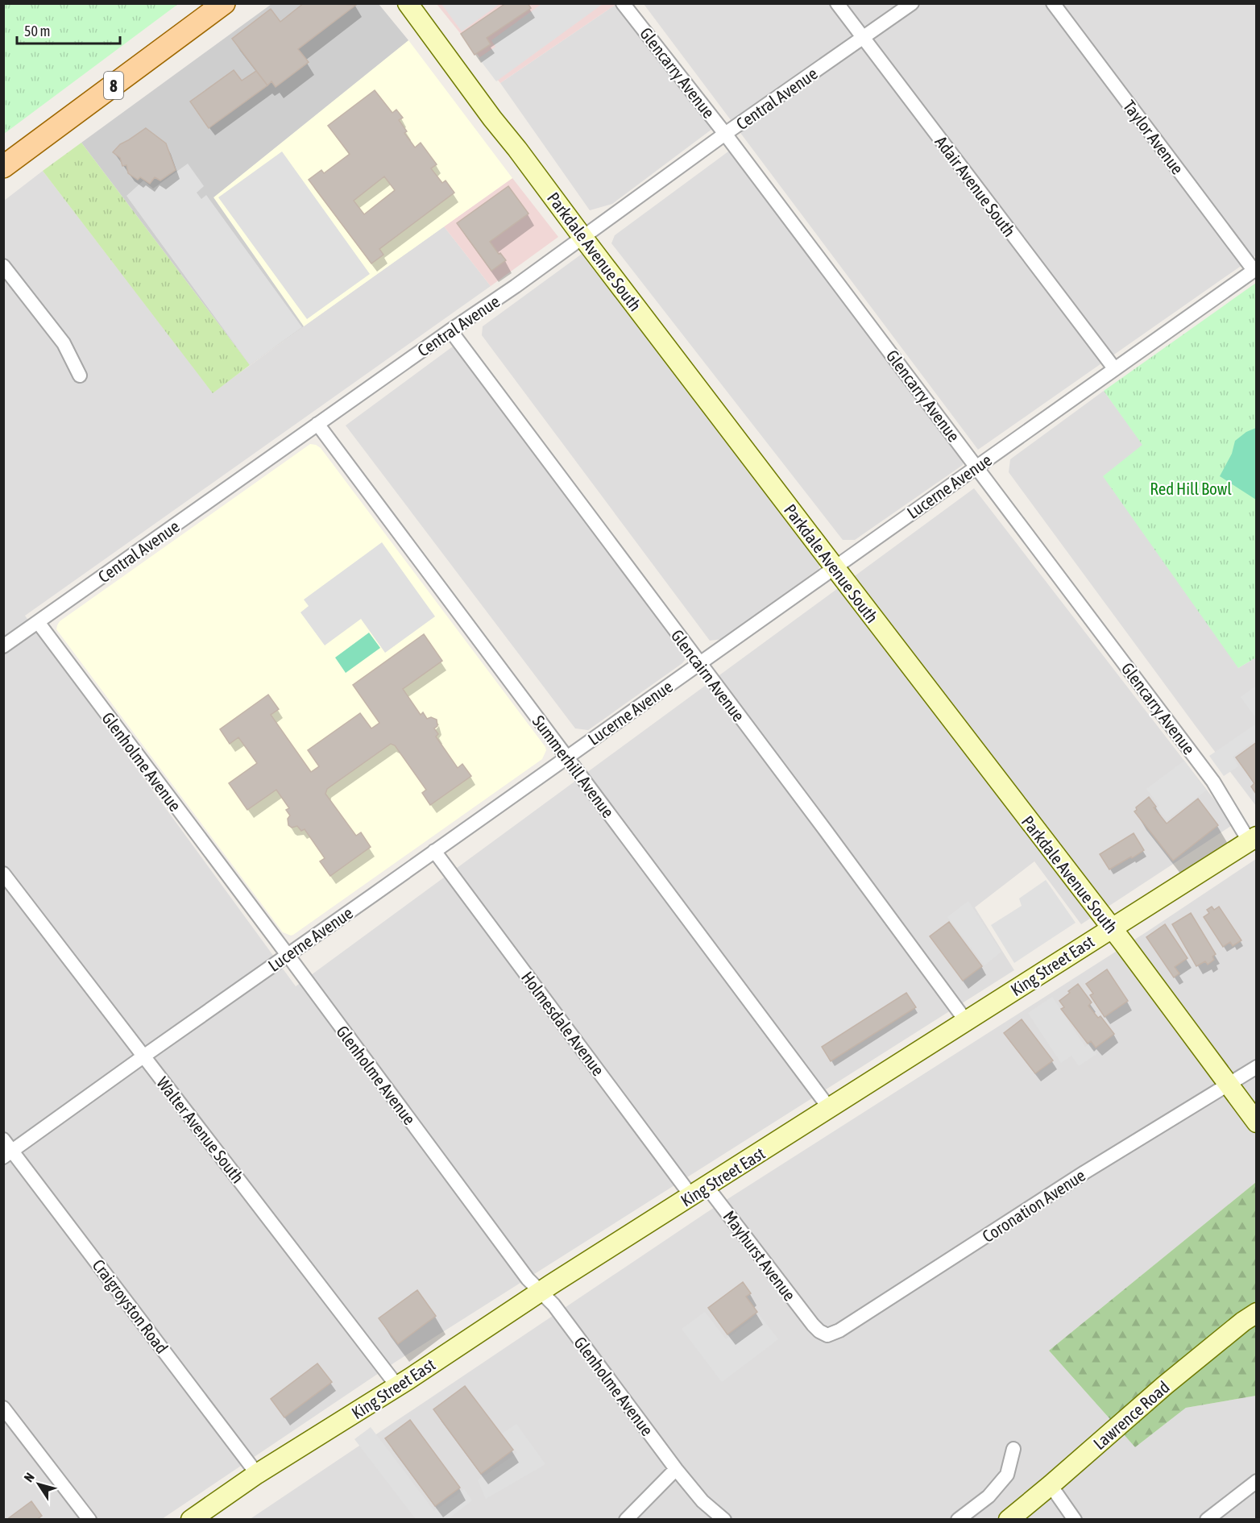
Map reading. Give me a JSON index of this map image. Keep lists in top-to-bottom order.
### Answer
{
  "streets": {
    "main road": [
      "8",
      "Parkdale Avenue South",
      "King Street East",
      "Lawrence Road"
    ],
    "street": [
      "Glencarry Avenue",
      "Central Avenue",
      "Taylor Avenue",
      "Adair Avenue South",
      "Lucerne Avenue",
      "Glencairn Avenue",
      "Glenholme Avenue",
      "Summerhill Avenue",
      "Holmesdale Avenue",
      "Walter Avenue South",
      "Coronation Avenue",
      "Mayhurst Avenue",
      "Craigroyston Road"
    ]
  },
  "crossings": [
    ["Glencarry Avenue", "Central Avenue"],
    ["Glencarry Avenue", "Lucerne Avenue"],
    ["Glencarry Avenue", "King Street East"],
    ["Central Avenue", "Adair Avenue South"],
    ["Central Avenue", "Parkdale Avenue South"],
    ["Central Avenue", "Glencairn Avenue"],
    ["Central Avenue", "Glenholme Avenue"],
    ["Central Avenue", "Summerhill Avenue"],
    ["Taylor Avenue", "Lucerne Avenue"],
    ["Adair Avenue South", "Lucerne Avenue"],
    ["Parkdale Avenue South", "Lucerne Avenue"],
    ["Parkdale Avenue South", "King Street East"],
    ["Parkdale Avenue South", "Coronation Avenue"],
    ["Lucerne Avenue", "Glencairn Avenue"],
    ["Lucerne Avenue", "Glenholme Avenue"],
    ["Lucerne Avenue", "Summerhill Avenue"],
    ["Lucerne Avenue", "Holmesdale Avenue"],
    ["Lucerne Avenue", "Walter Avenue South"],
    ["Lucerne Avenue", "Craigroyston Road"],
    ["Glencairn Avenue", "King Street East"],
    ["Glenholme Avenue", "King Street East"],
    ["Summerhill Avenue", "King Street East"],
    ["King Street East", "Holmesdale Avenue"],
    ["King Street East", "Walter Avenue South"],
    ["King Street East", "Mayhurst Avenue"],
    ["King Street East", "Craigroyston Road"],
    ["Holmesdale Avenue", "Mayhurst Avenue"],
    ["Coronation Avenue", "Mayhurst Avenue"]
  ],
  "parks": ["Red Hill Bowl"],
  "scale_bar": "50 m",
  "north": "top left"
}
